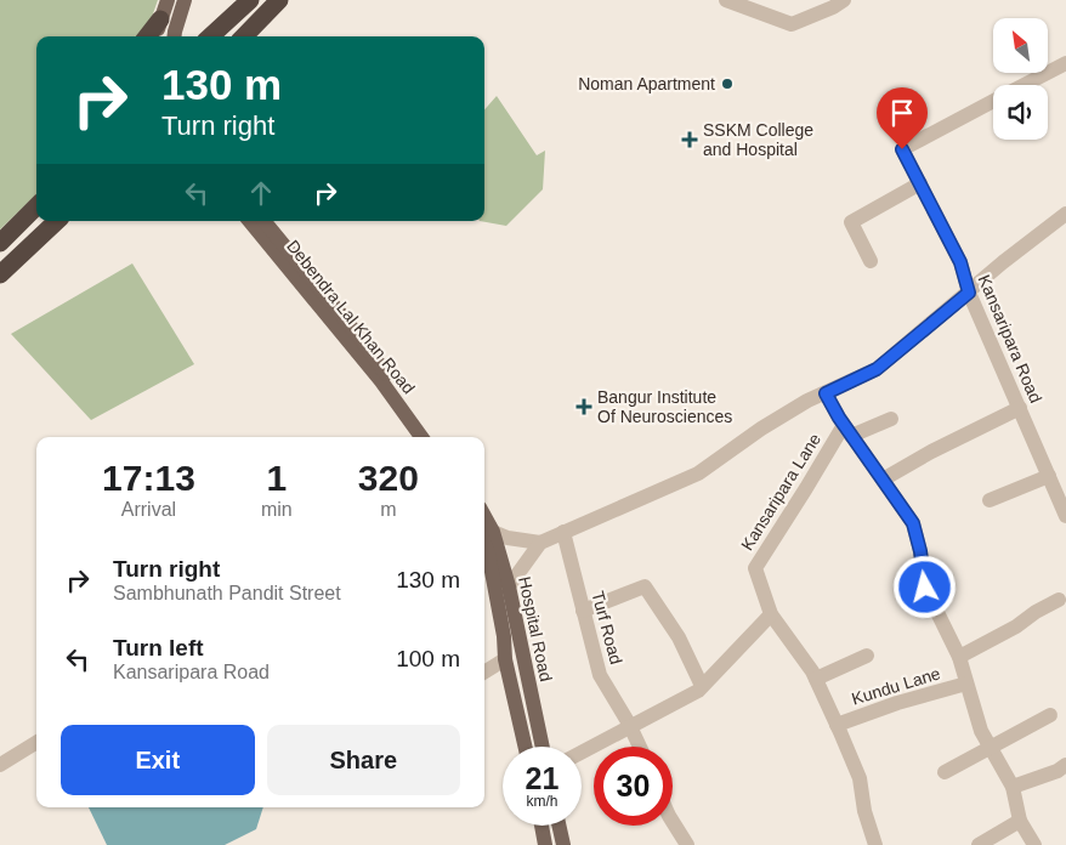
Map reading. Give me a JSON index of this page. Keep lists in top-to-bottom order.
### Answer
{
  "streets": {
    "main road": ["Debendra Lal Khan Road", "Hospital Road"],
    "street": [
      "Kansaripara Road",
      "Kansaripara Lane",
      "Turf Road",
      "Kundu Lane"
    ]
  },
  "crossings": [
    ["Kansaripara Lane", "Kundu Lane"]
  ],
  "places": {
    "other": ["Noman Apartment"],
    "health": ["SSKM College and Hospital", "Bangur Institute Of Neurosciences"]
  },
  "north": "top left",
  "page": {
    "turn": ["130 m", "Turn right"],
    "eta": [
      "17:13",
      "Arrival",
      "1",
      "min",
      "320",
      "m"
    ],
    "list": [
      {
        "name": "Turn right",
        "note": "Sambhunath Pandit Street",
        "value": "130 m"
      },
      {
        "name": "Turn left",
        "note": "Kansaripara Road",
        "value": "100 m"
      }
    ],
    "buttons": ["Exit", "Share"],
    "speed": "21 km/h",
    "limit": "30"
  }
}
